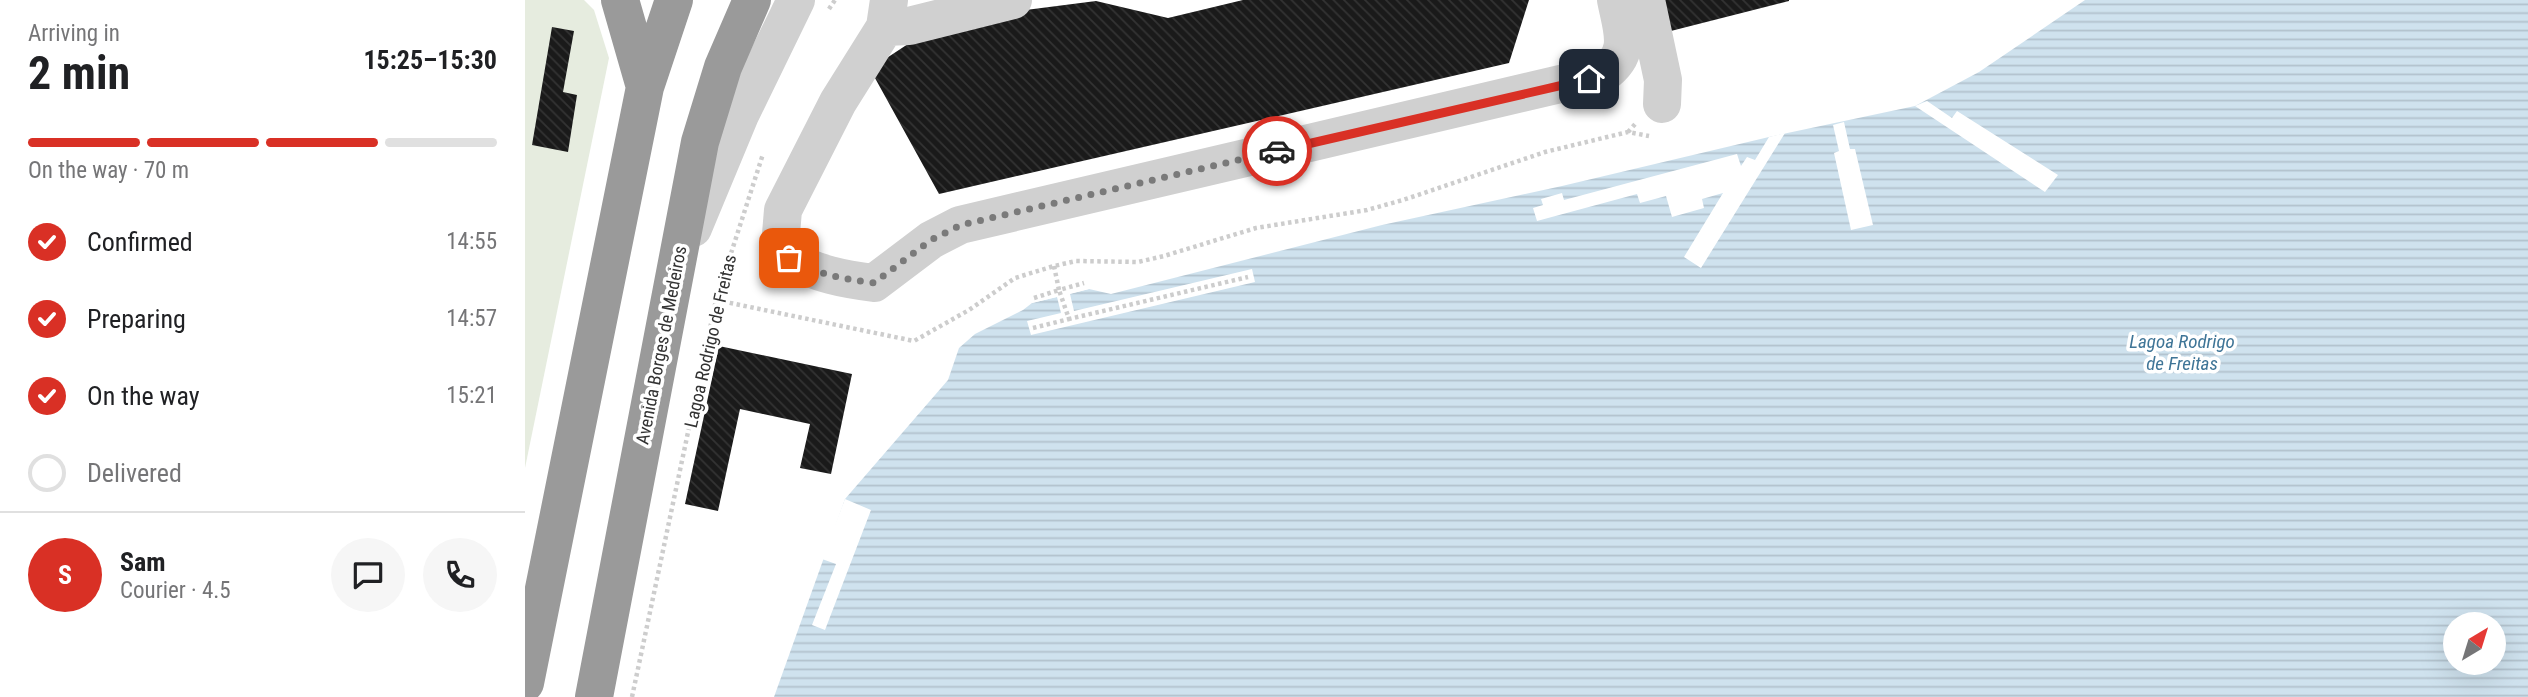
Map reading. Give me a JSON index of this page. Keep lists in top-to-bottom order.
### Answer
{
  "streets": {
    "highway": ["Avenida Borges de Medeiros"],
    "path": ["Lagoa Rodrigo de Freitas"]
  },
  "water": ["Lagoa Rodrigo de Freitas"],
  "north": "top right",
  "page": {
    "heading": ["2 min", "Arriving in", "15:25–15:30"],
    "panel": ["Sam", "Courier · 4.5"],
    "bar": "On the way · 70 m",
    "list": [
      ["Confirmed", "14:55"],
      ["Preparing", "14:57"],
      ["On the way", "15:21"],
      "Delivered"
    ],
    "round": "S"
  }
}
